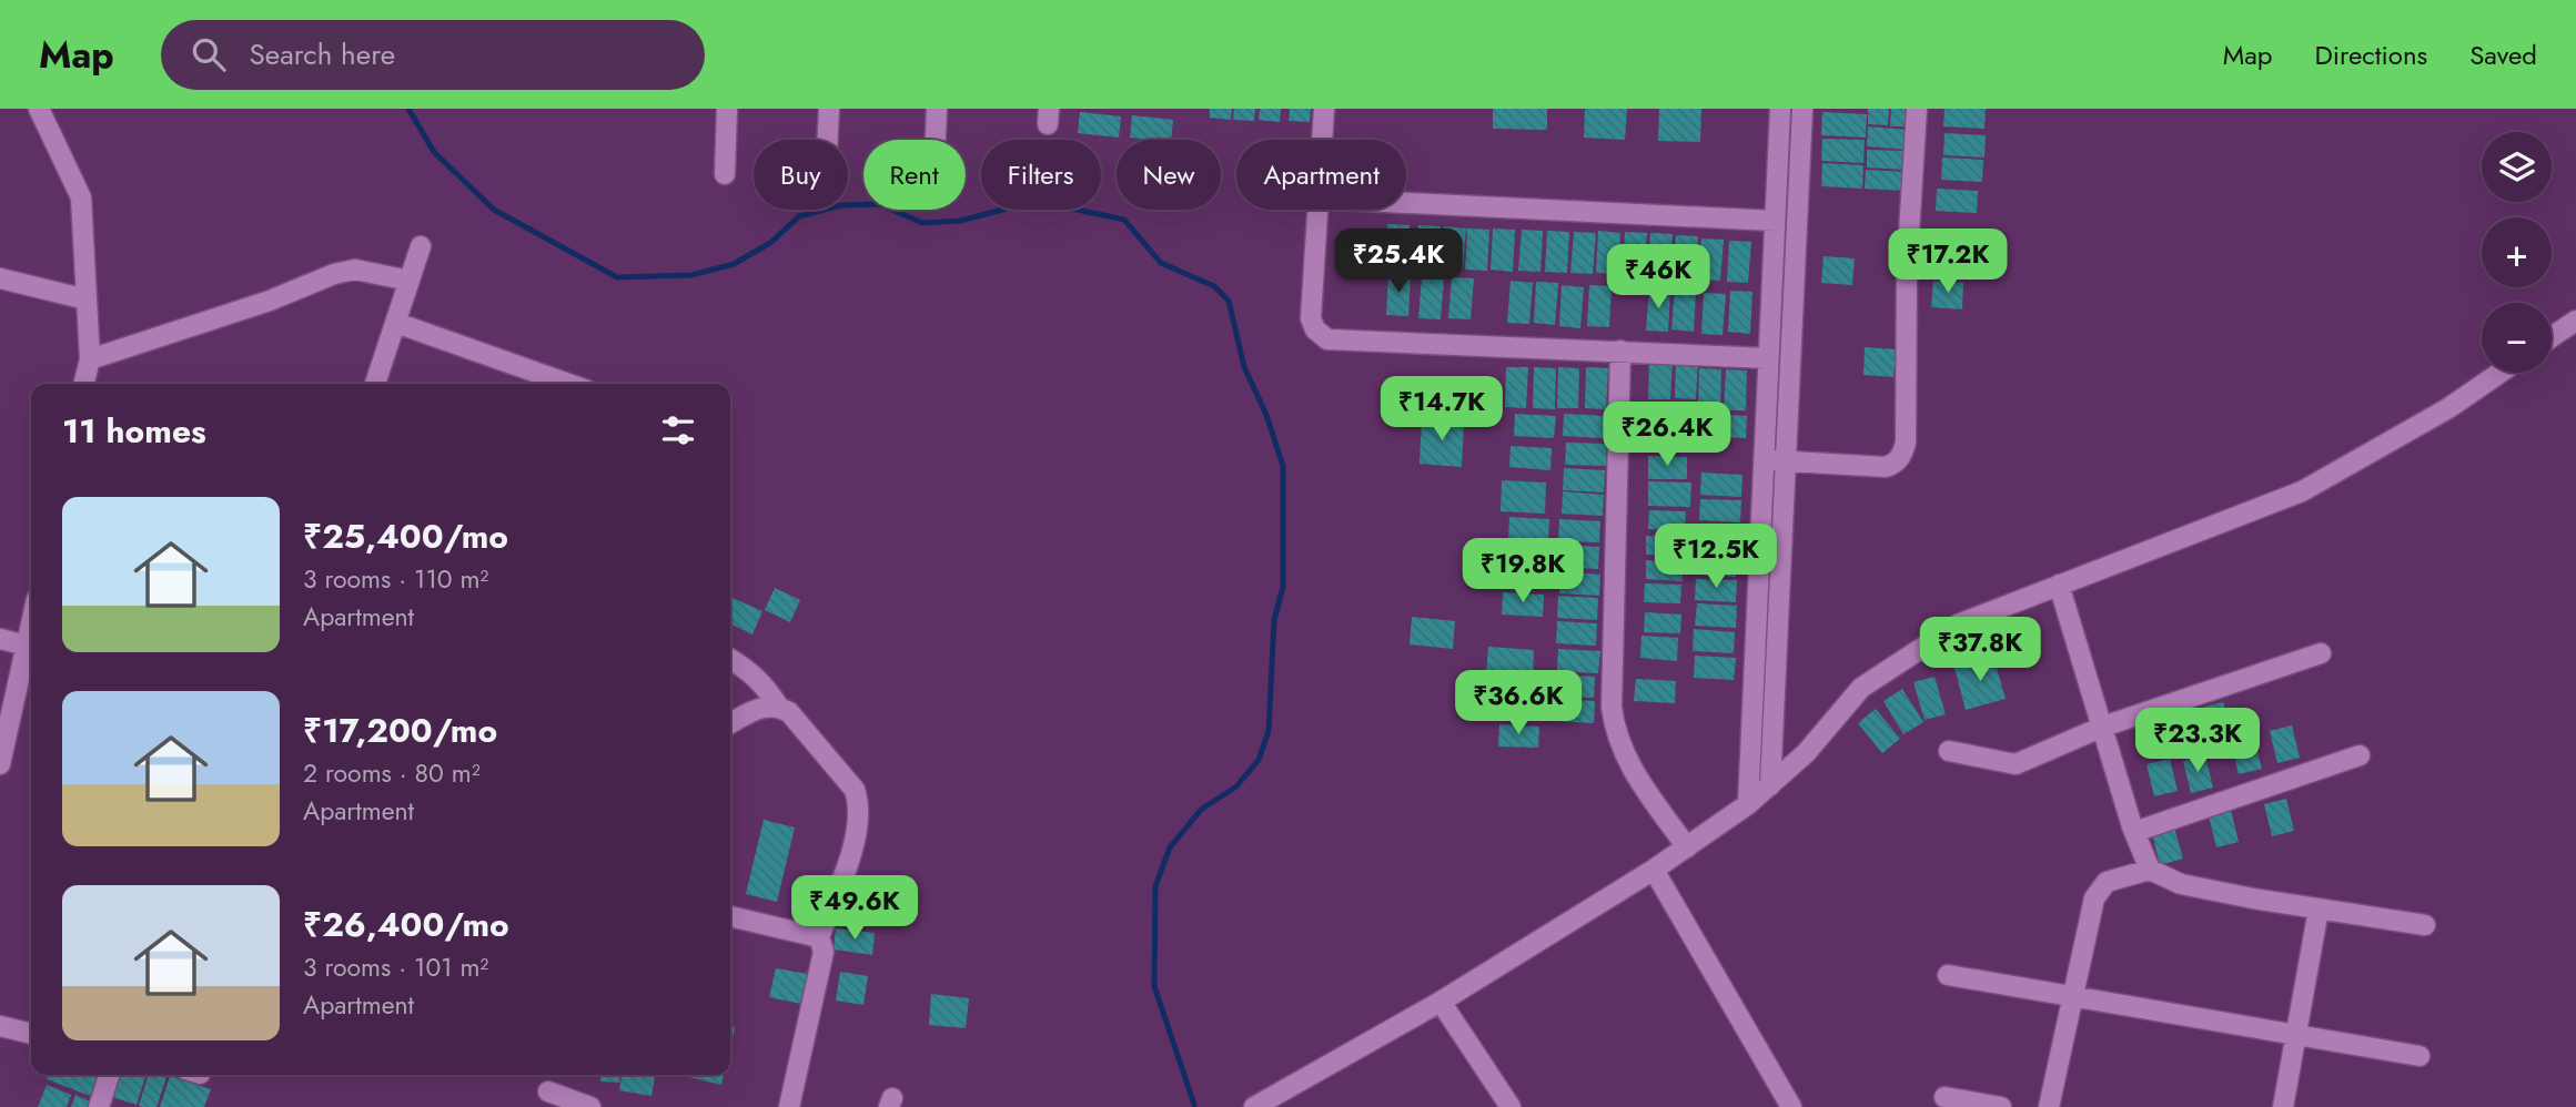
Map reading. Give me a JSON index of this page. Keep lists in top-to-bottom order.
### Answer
{
  "page": {
    "header": "Map",
    "search": "Search here",
    "nav": ["Map", "Directions", "Saved"],
    "map_buttons": ["+", "−"],
    "chip": [
      "Buy",
      "Rent",
      "Filters",
      "New",
      "Apartment"
    ],
    "price": [
      "₹25.4K",
      "₹17.2K",
      "₹46K",
      "₹14.7K",
      "₹26.4K",
      "₹12.5K",
      "₹19.8K",
      "₹37.8K",
      "₹36.6K",
      "₹23.3K",
      "₹49.6K"
    ],
    "heading": "11 homes",
    "list": [
      {
        "name": "₹25,400/mo",
        "note": "3 rooms · 110 m² · Apartment"
      },
      {
        "name": "₹17,200/mo",
        "note": "2 rooms · 80 m² · Apartment"
      },
      {
        "name": "₹26,400/mo",
        "note": "3 rooms · 101 m² · Apartment"
      }
    ]
  }
}
